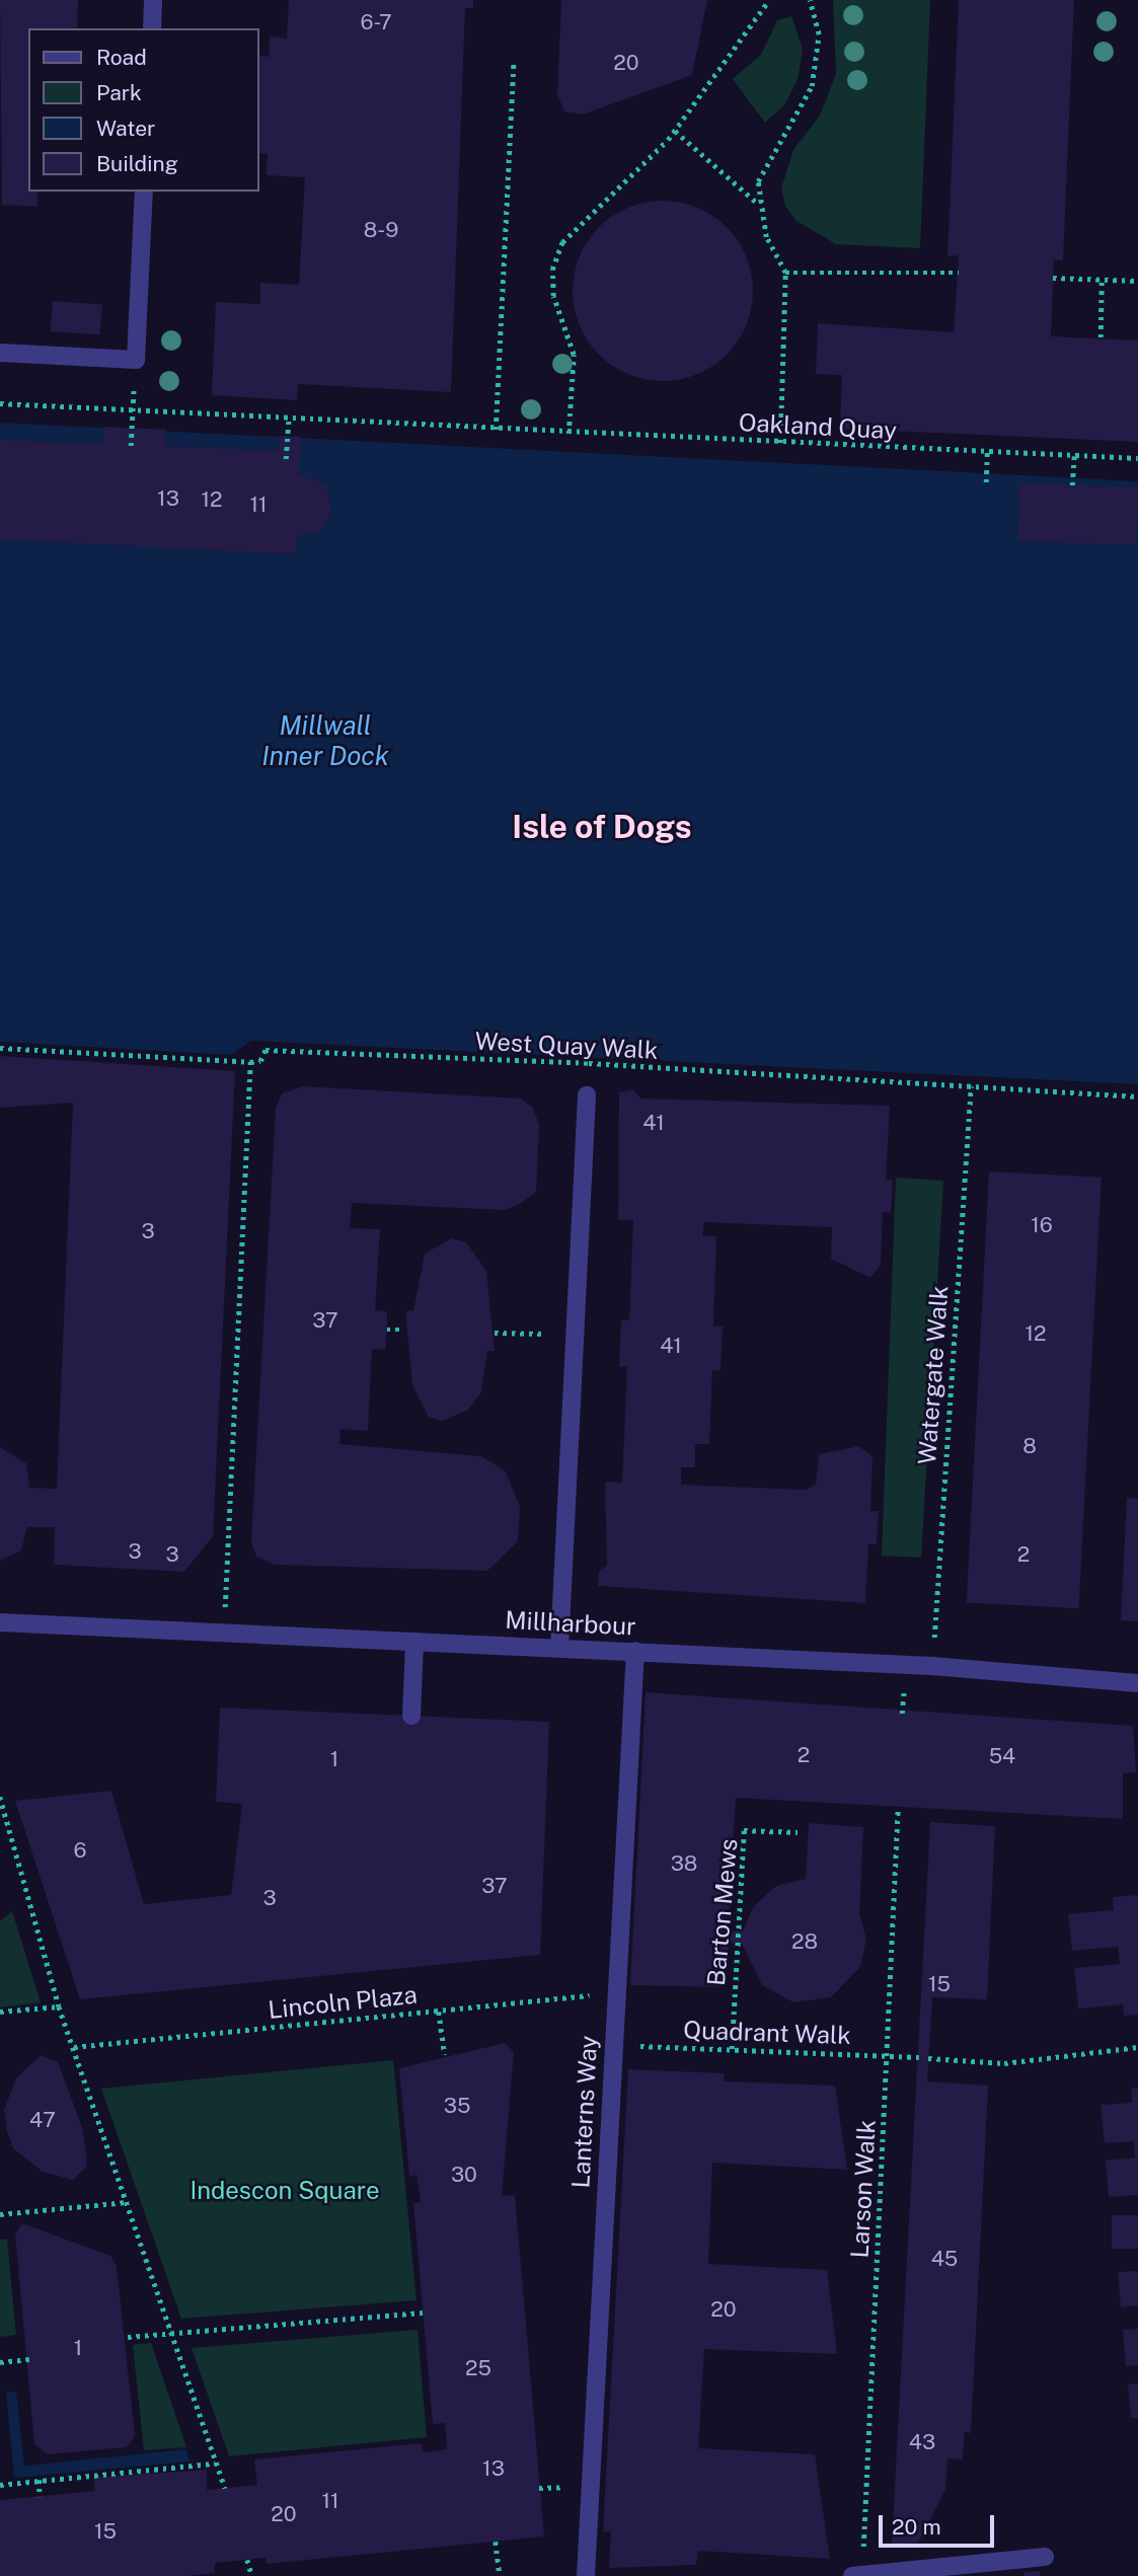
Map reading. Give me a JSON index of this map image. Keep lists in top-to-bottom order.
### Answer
{
  "streets": {
    "street": ["Millharbour", "Lanterns Way"],
    "path": [
      "Oakland Quay",
      "West Quay Walk",
      "Watergate Walk",
      "Barton Mews",
      "Lincoln Plaza",
      "Quadrant Walk",
      "Larson Walk"
    ]
  },
  "crossings": [
    ["West Quay Walk", "Watergate Walk"],
    ["Watergate Walk", "Millharbour"],
    ["Millharbour", "Lanterns Way"],
    ["Barton Mews", "Quadrant Walk"],
    ["Lincoln Plaza", "Lanterns Way"],
    ["Quadrant Walk", "Lanterns Way"],
    ["Quadrant Walk", "Larson Walk"]
  ],
  "districts": ["Isle of Dogs"],
  "water": ["Millwall Inner Dock"],
  "parks": ["Indescon Square"],
  "house_numbers": [
    "6-7",
    "20",
    "8-9",
    "13",
    "12",
    "11",
    "41",
    "16",
    "3",
    "37",
    "12",
    "41",
    "8",
    "3",
    "3",
    "2",
    "2",
    "54",
    "1",
    "6",
    "38",
    "37",
    "3",
    "28",
    "15",
    "35",
    "47",
    "30",
    "45",
    "20",
    "1",
    "25",
    "43",
    "13",
    "11",
    "20",
    "15"
  ],
  "legend": [
    "Road",
    "Park",
    "Water",
    "Building"
  ],
  "scale_bar": "20 m"
}
